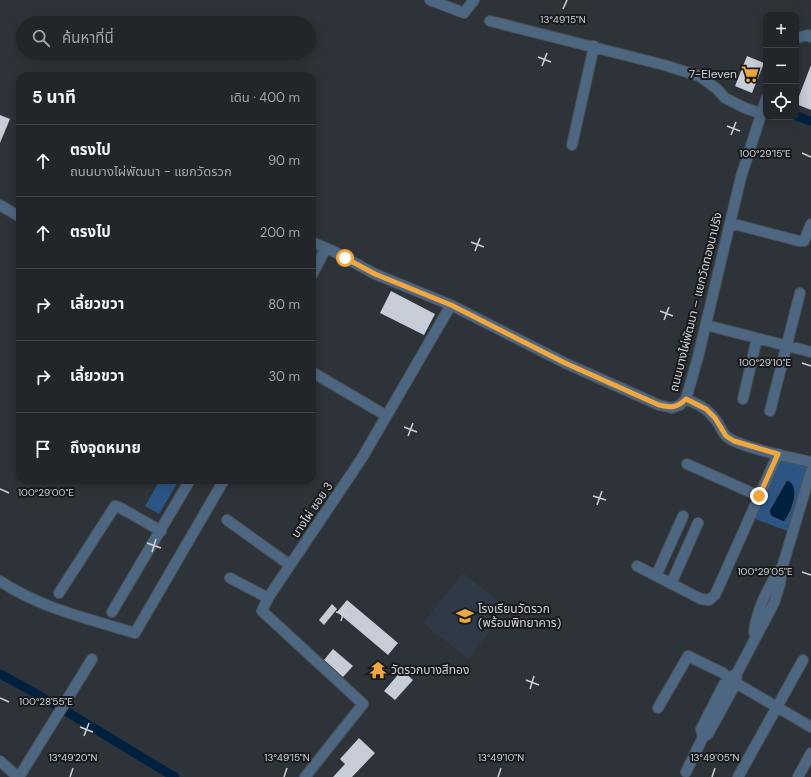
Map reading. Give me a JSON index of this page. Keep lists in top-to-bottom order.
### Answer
{
  "streets": {
    "street": ["ถนนบางไผ่พัฒนา – แยกวัดทองนาปรัง", "บางไผ่ ซอย 3"]
  },
  "crossings": [
    ["ถนนบางไผ่พัฒนา – แยกวัดทองนาปรัง", "บางไผ่ ซอย 3"]
  ],
  "places": {
    "supermarket": ["7-Eleven"],
    "school or university": ["โรงเรียนวัดรวก (พร้อมพิทยาคาร)"],
    "temple": ["วัดรวกบางสีทอง"]
  },
  "page": {
    "map_buttons": ["+", "−"],
    "search": "ค้นหาที่นี่",
    "heading": ["5 นาที", "เดิน · 400 m"],
    "list": [
      ["ตรงไป", "ถนนบางไผ่พัฒนา - แยกวัดรวก", "90 m"],
      ["ตรงไป", "200 m"],
      ["เลี้ยวขวา", "80 m"],
      ["เลี้ยวขวา", "30 m"],
      "ถึงจุดหมาย"
    ]
  },
  "coordinates": [
    "13°49'15\"N",
    "100°29'15\"E",
    "100°29'10\"E",
    "100°29'00\"E",
    "100°29'05\"E",
    "100°28'55\"E",
    "13°49'20\"N",
    "13°49'10\"N",
    "13°49'05\"N"
  ]
}
